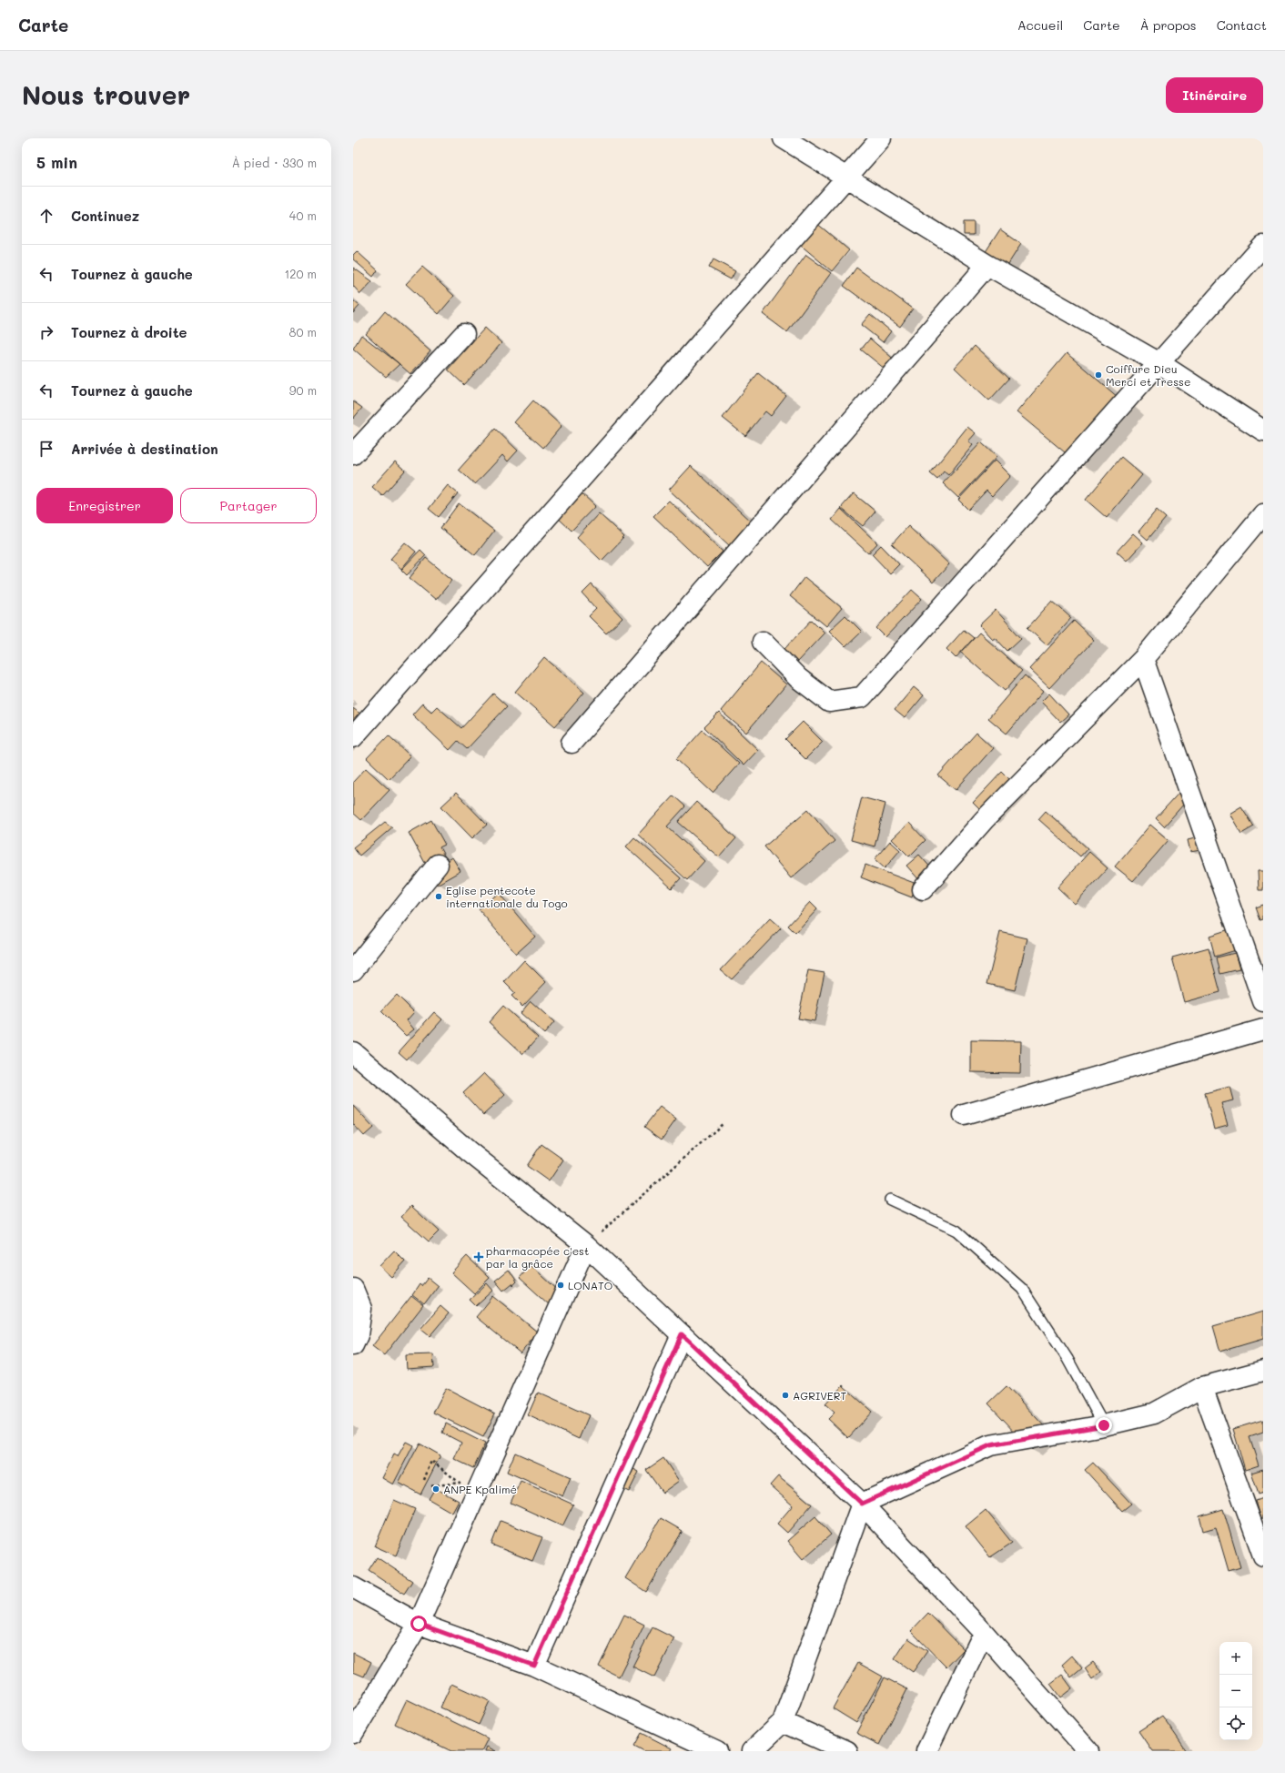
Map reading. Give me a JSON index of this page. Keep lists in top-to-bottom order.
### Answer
{
  "places": {
    "other": [
      "Coiffure Dieu Merci et Tresse",
      "Eglise pentecote internationale du Togo",
      "LONATO",
      "AGRIVERT",
      "ANPE Kpalimé"
    ],
    "health": ["pharmacopée c'est par la grâce"]
  },
  "page": {
    "header": "Carte",
    "nav": [
      "Accueil",
      "Carte",
      "À propos",
      "Contact"
    ],
    "buttons": [
      "Itinéraire",
      ["Enregistrer", "Partager"]
    ],
    "title": "Nous trouver",
    "heading": ["5 min", "À pied · 330 m"],
    "list": [
      ["Continuez", "40 m"],
      ["Tournez à gauche", "120 m"],
      ["Tournez à droite", "80 m"],
      ["Tournez à gauche", "90 m"],
      "Arrivée à destination"
    ],
    "map_buttons": ["+", "−"]
  }
}
